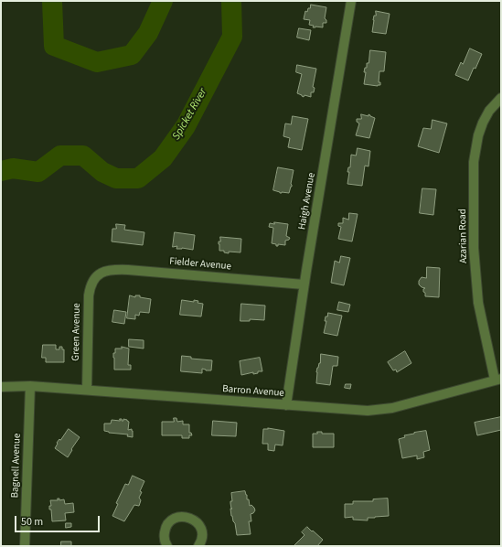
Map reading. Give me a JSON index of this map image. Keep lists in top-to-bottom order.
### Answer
{
  "streets": {
    "street": [
      "Haigh Avenue",
      "Azarian Road",
      "Fielder Avenue",
      "Green Avenue",
      "Barron Avenue",
      "Bagnell Avenue"
    ]
  },
  "crossings": [
    ["Haigh Avenue", "Fielder Avenue"],
    ["Haigh Avenue", "Barron Avenue"],
    ["Azarian Road", "Barron Avenue"],
    ["Fielder Avenue", "Green Avenue"],
    ["Green Avenue", "Barron Avenue"],
    ["Barron Avenue", "Bagnell Avenue"]
  ],
  "water": ["Spicket River"],
  "scale_bar": "50 m"
}
